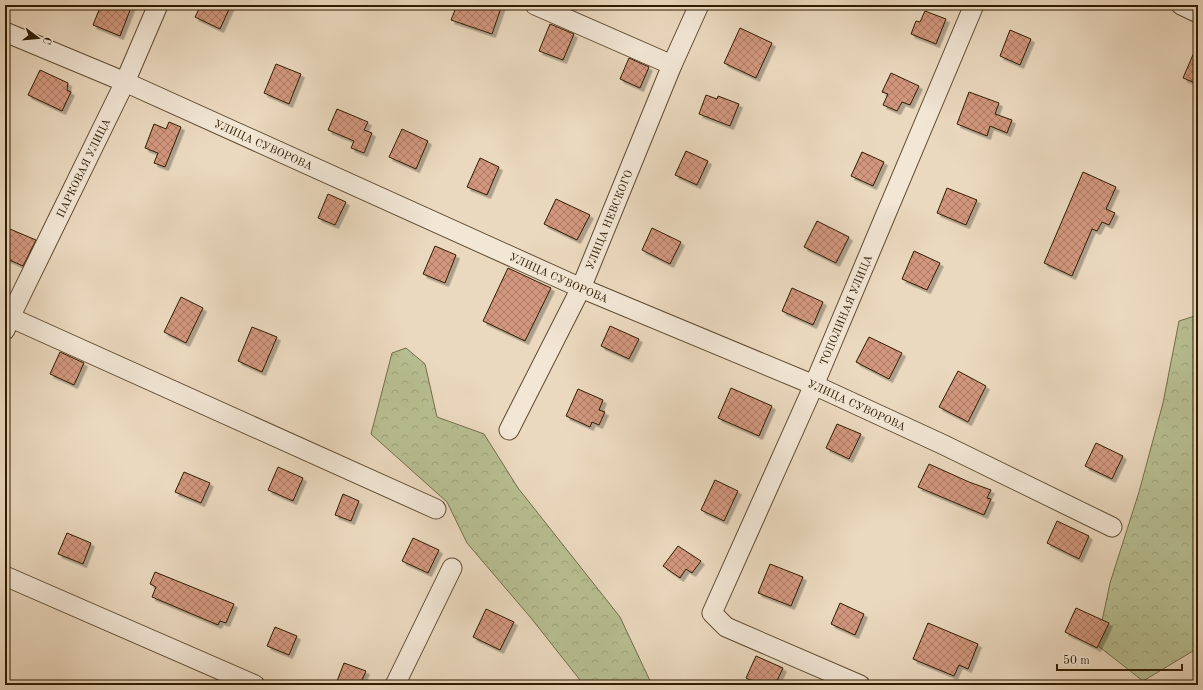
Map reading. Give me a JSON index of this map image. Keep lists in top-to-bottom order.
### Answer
{
  "streets": {
    "street": [
      "УЛИЦА СУВОРОВА",
      "ПАРКОВАЯ УЛИЦА",
      "УЛИЦА НЕВСКОГО",
      "ТОПОЛИНАЯ УЛИЦА"
    ]
  },
  "crossings": [
    ["УЛИЦА СУВОРОВА", "ПАРКОВАЯ УЛИЦА"],
    ["УЛИЦА СУВОРОВА", "УЛИЦА НЕВСКОГО"],
    ["УЛИЦА СУВОРОВА", "ТОПОЛИНАЯ УЛИЦА"]
  ],
  "scale_bar": "50 m",
  "north": "right"
}
